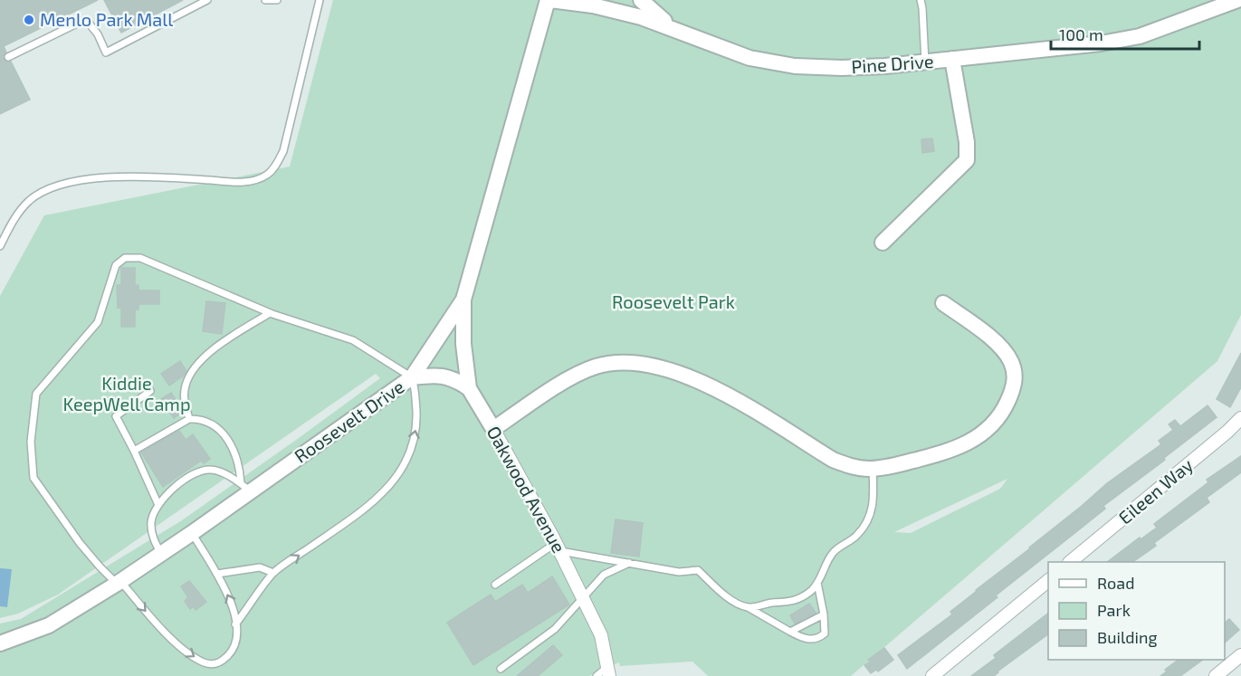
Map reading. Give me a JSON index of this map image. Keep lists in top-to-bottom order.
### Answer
{
  "streets": {
    "street": [
      "Pine Drive",
      "Roosevelt Drive",
      "Oakwood Avenue",
      "Eileen Way"
    ]
  },
  "crossings": [
    ["Pine Drive", "Roosevelt Drive"],
    ["Roosevelt Drive", "Oakwood Avenue"]
  ],
  "parks": ["Roosevelt Park", "Kiddie KeepWell Camp"],
  "places": ["Menlo Park Mall"],
  "legend": ["Road", "Park", "Building"],
  "scale_bar": "100 m"
}
